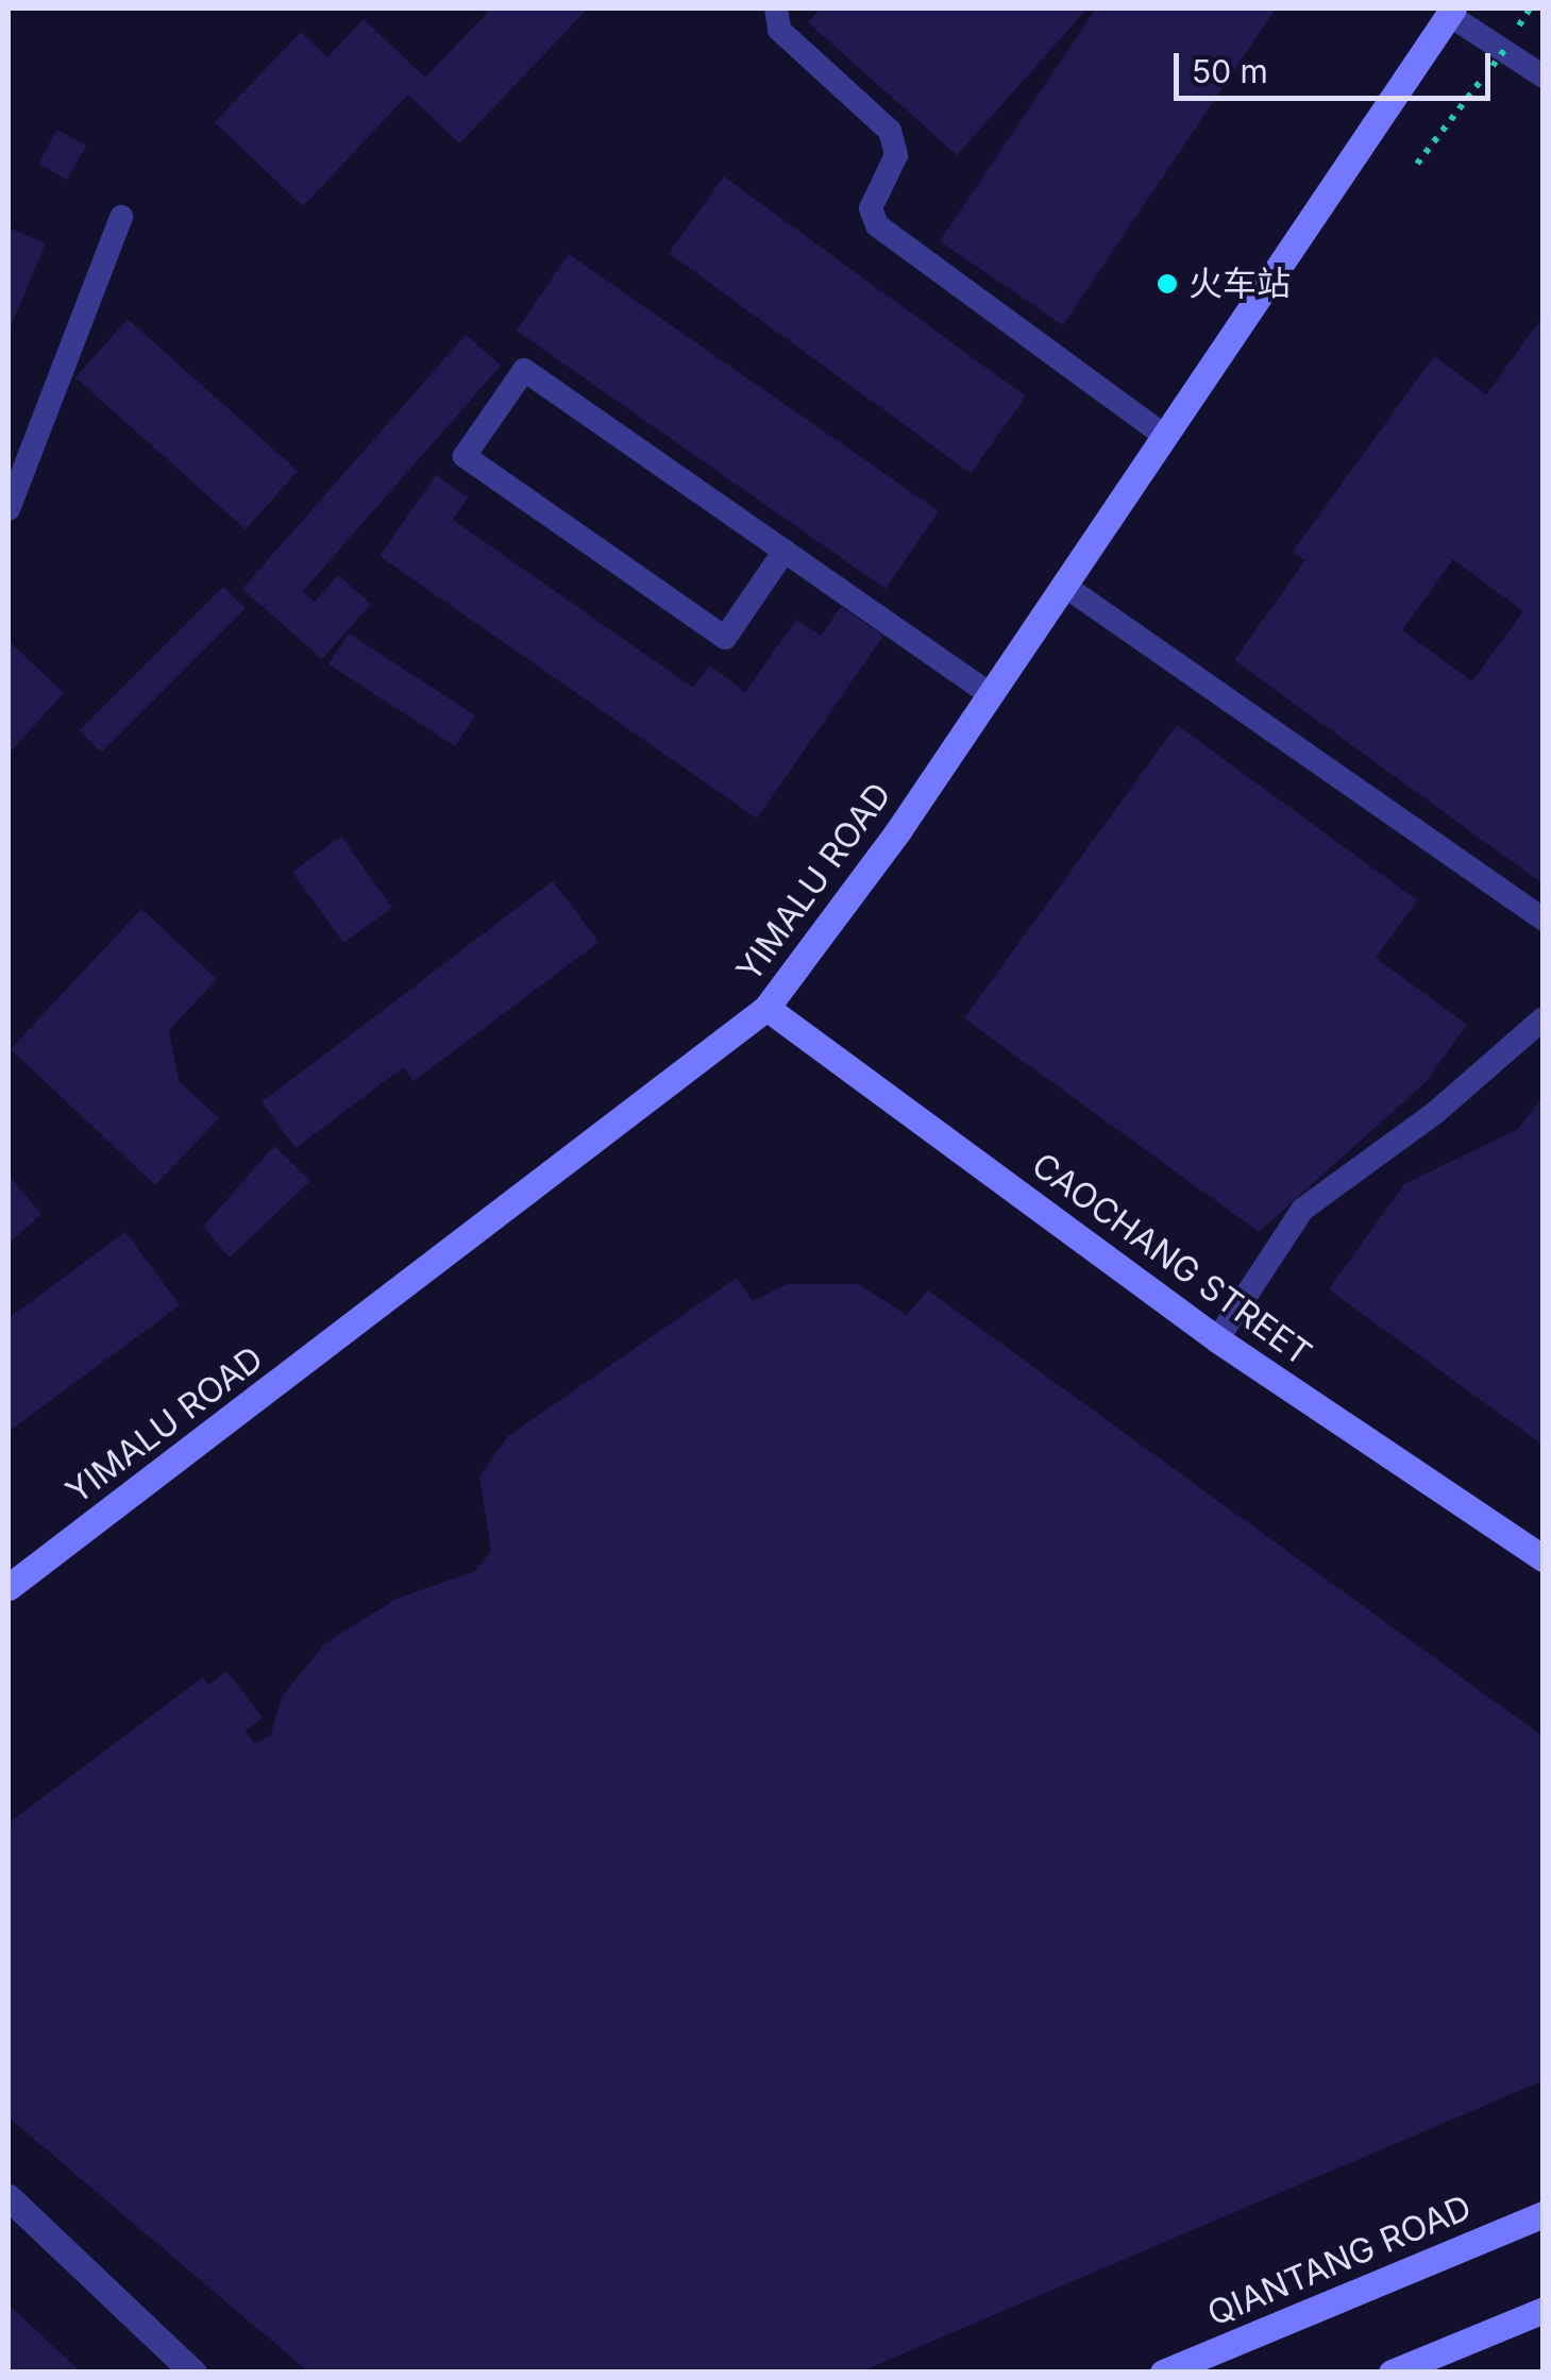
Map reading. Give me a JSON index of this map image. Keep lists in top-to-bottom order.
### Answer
{
  "streets": {
    "street": ["YIMALU ROAD", "CAOCHANG STREET", "QIANTANG ROAD"]
  },
  "crossings": [
    ["YIMALU ROAD", "CAOCHANG STREET"]
  ],
  "places": ["火车站"],
  "scale_bar": "50 m"
}
